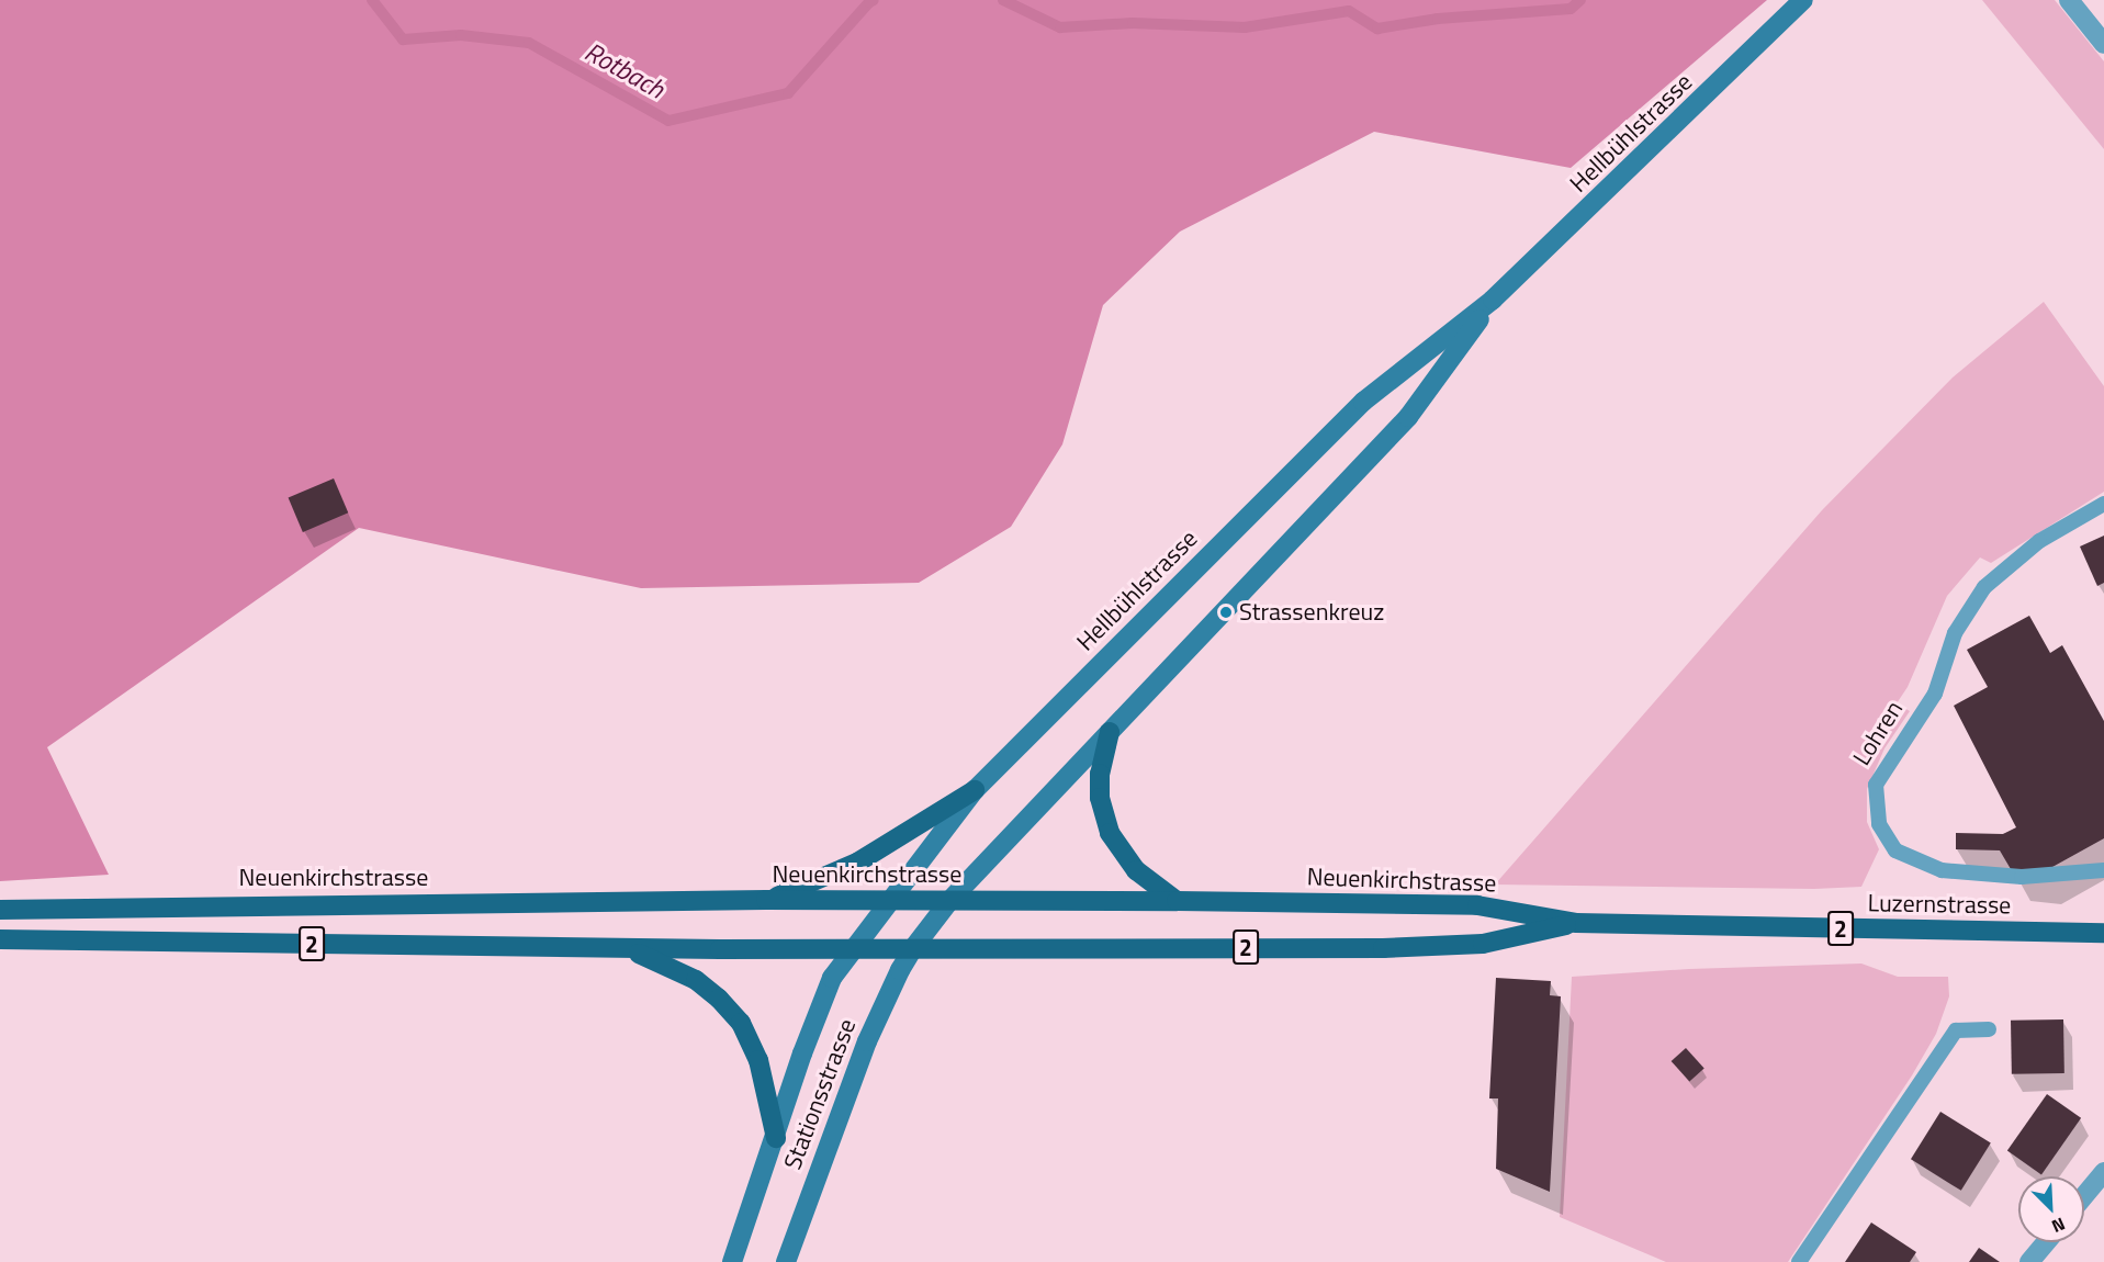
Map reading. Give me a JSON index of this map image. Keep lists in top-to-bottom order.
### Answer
{
  "streets": {
    "main road": [
      "Hellbühlstrasse",
      "Neuenkirchstrasse",
      "Luzernstrasse",
      "2",
      "Stationsstrasse"
    ],
    "lane": ["Lohren"]
  },
  "crossings": [
    ["Hellbühlstrasse", "Neuenkirchstrasse"],
    ["Hellbühlstrasse", "2"],
    ["Hellbühlstrasse", "Stationsstrasse"],
    ["Neuenkirchstrasse", "Luzernstrasse"],
    ["Neuenkirchstrasse", "2"],
    ["Luzernstrasse", "2"],
    ["2", "Stationsstrasse"]
  ],
  "water": ["Rotbach"],
  "places": ["Strassenkreuz"],
  "north": "bottom right"
}
